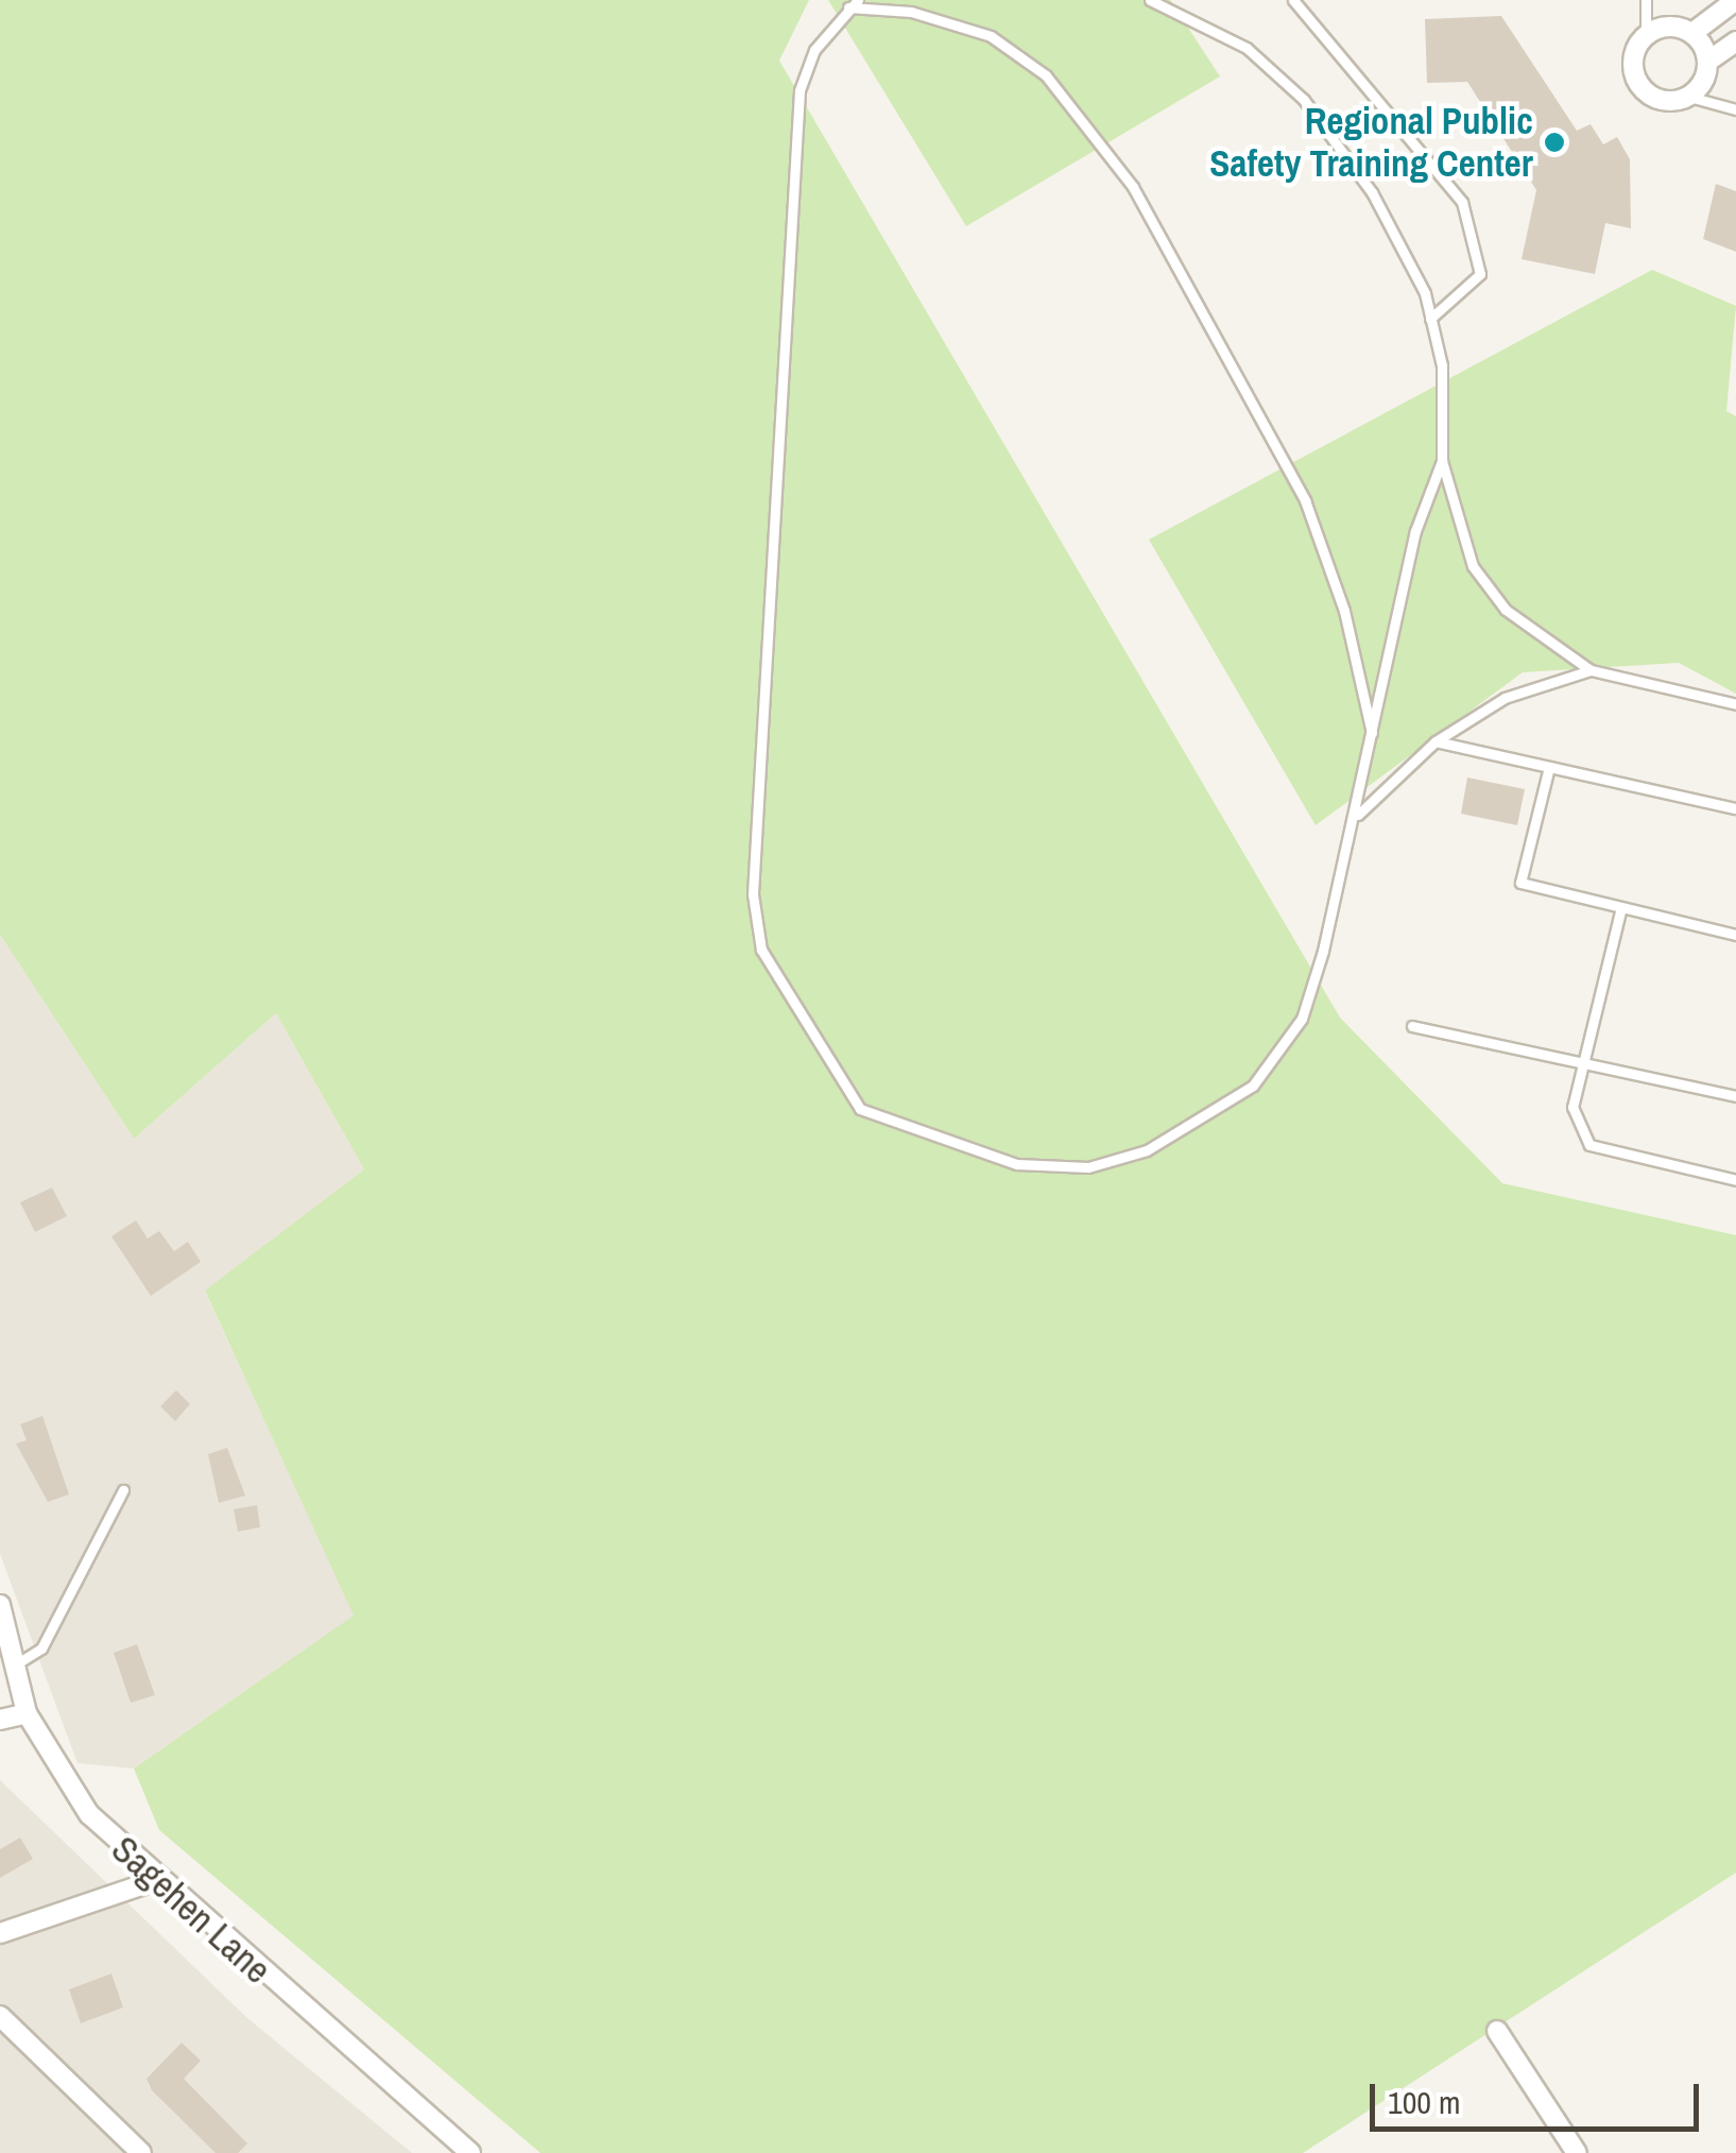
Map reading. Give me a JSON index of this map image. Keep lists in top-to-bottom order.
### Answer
{
  "streets": {
    "street": ["Sagehen Lane"]
  },
  "places": ["Regional Public Safety Training Center"],
  "scale_bar": "100 m"
}
